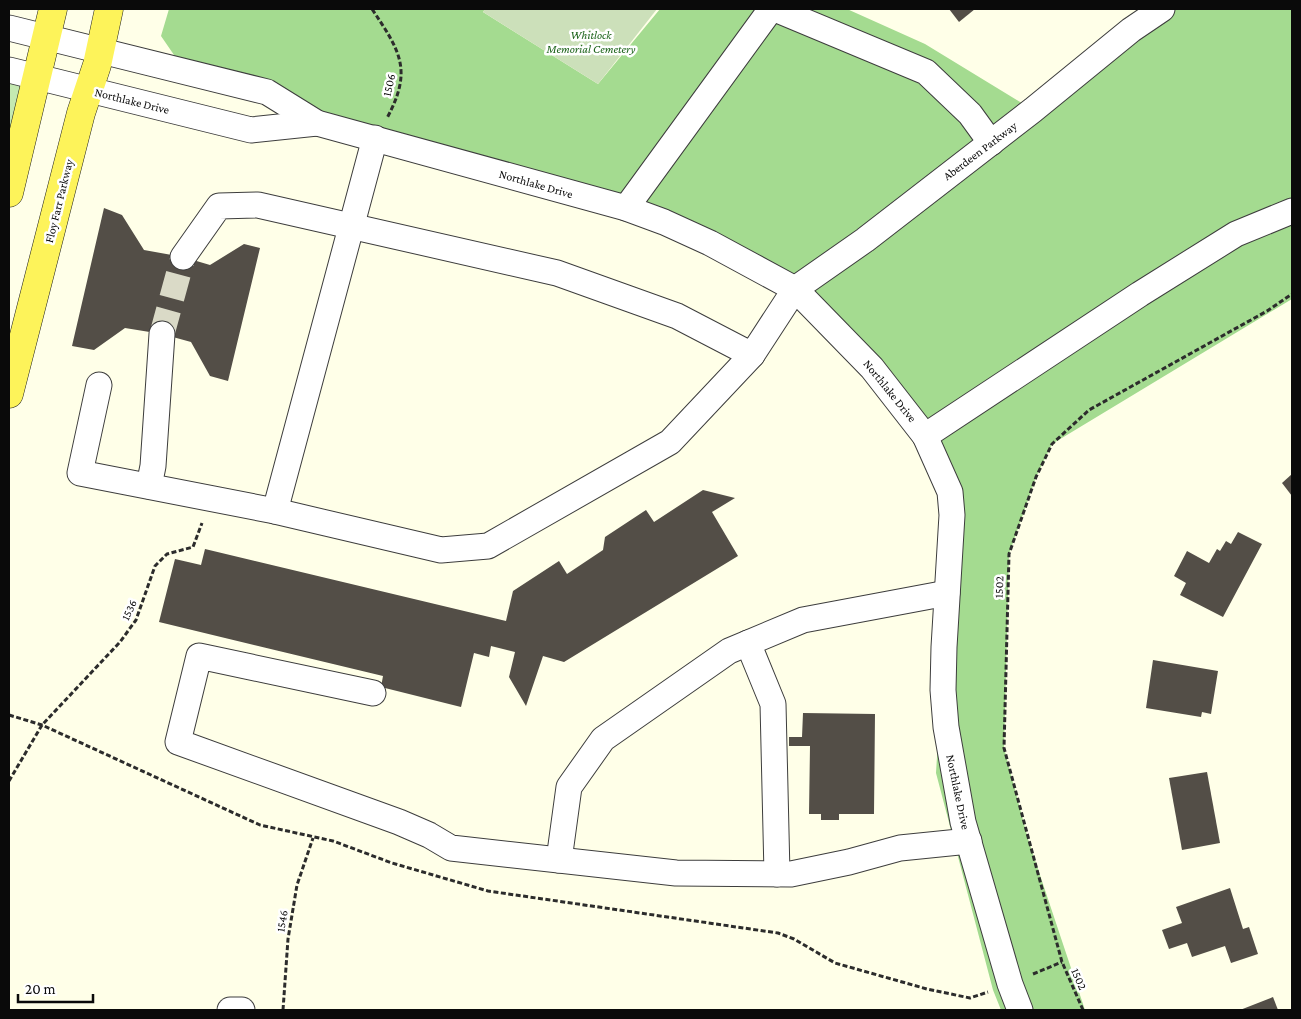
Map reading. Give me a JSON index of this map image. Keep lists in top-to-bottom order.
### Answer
{
  "streets": {
    "main road": ["Floy Farr Parkway"],
    "street": ["Northlake Drive", "Aberdeen Parkway"],
    "path": [
      "1506",
      "1502",
      "1536",
      "1546"
    ]
  },
  "crossings": [
    ["1506", "Northlake Drive"],
    ["Northlake Drive", "Aberdeen Parkway"],
    ["Northlake Drive", "Floy Farr Parkway"]
  ],
  "parks": ["Whitlock Memorial Cemetery"],
  "scale_bar": "20 m"
}
